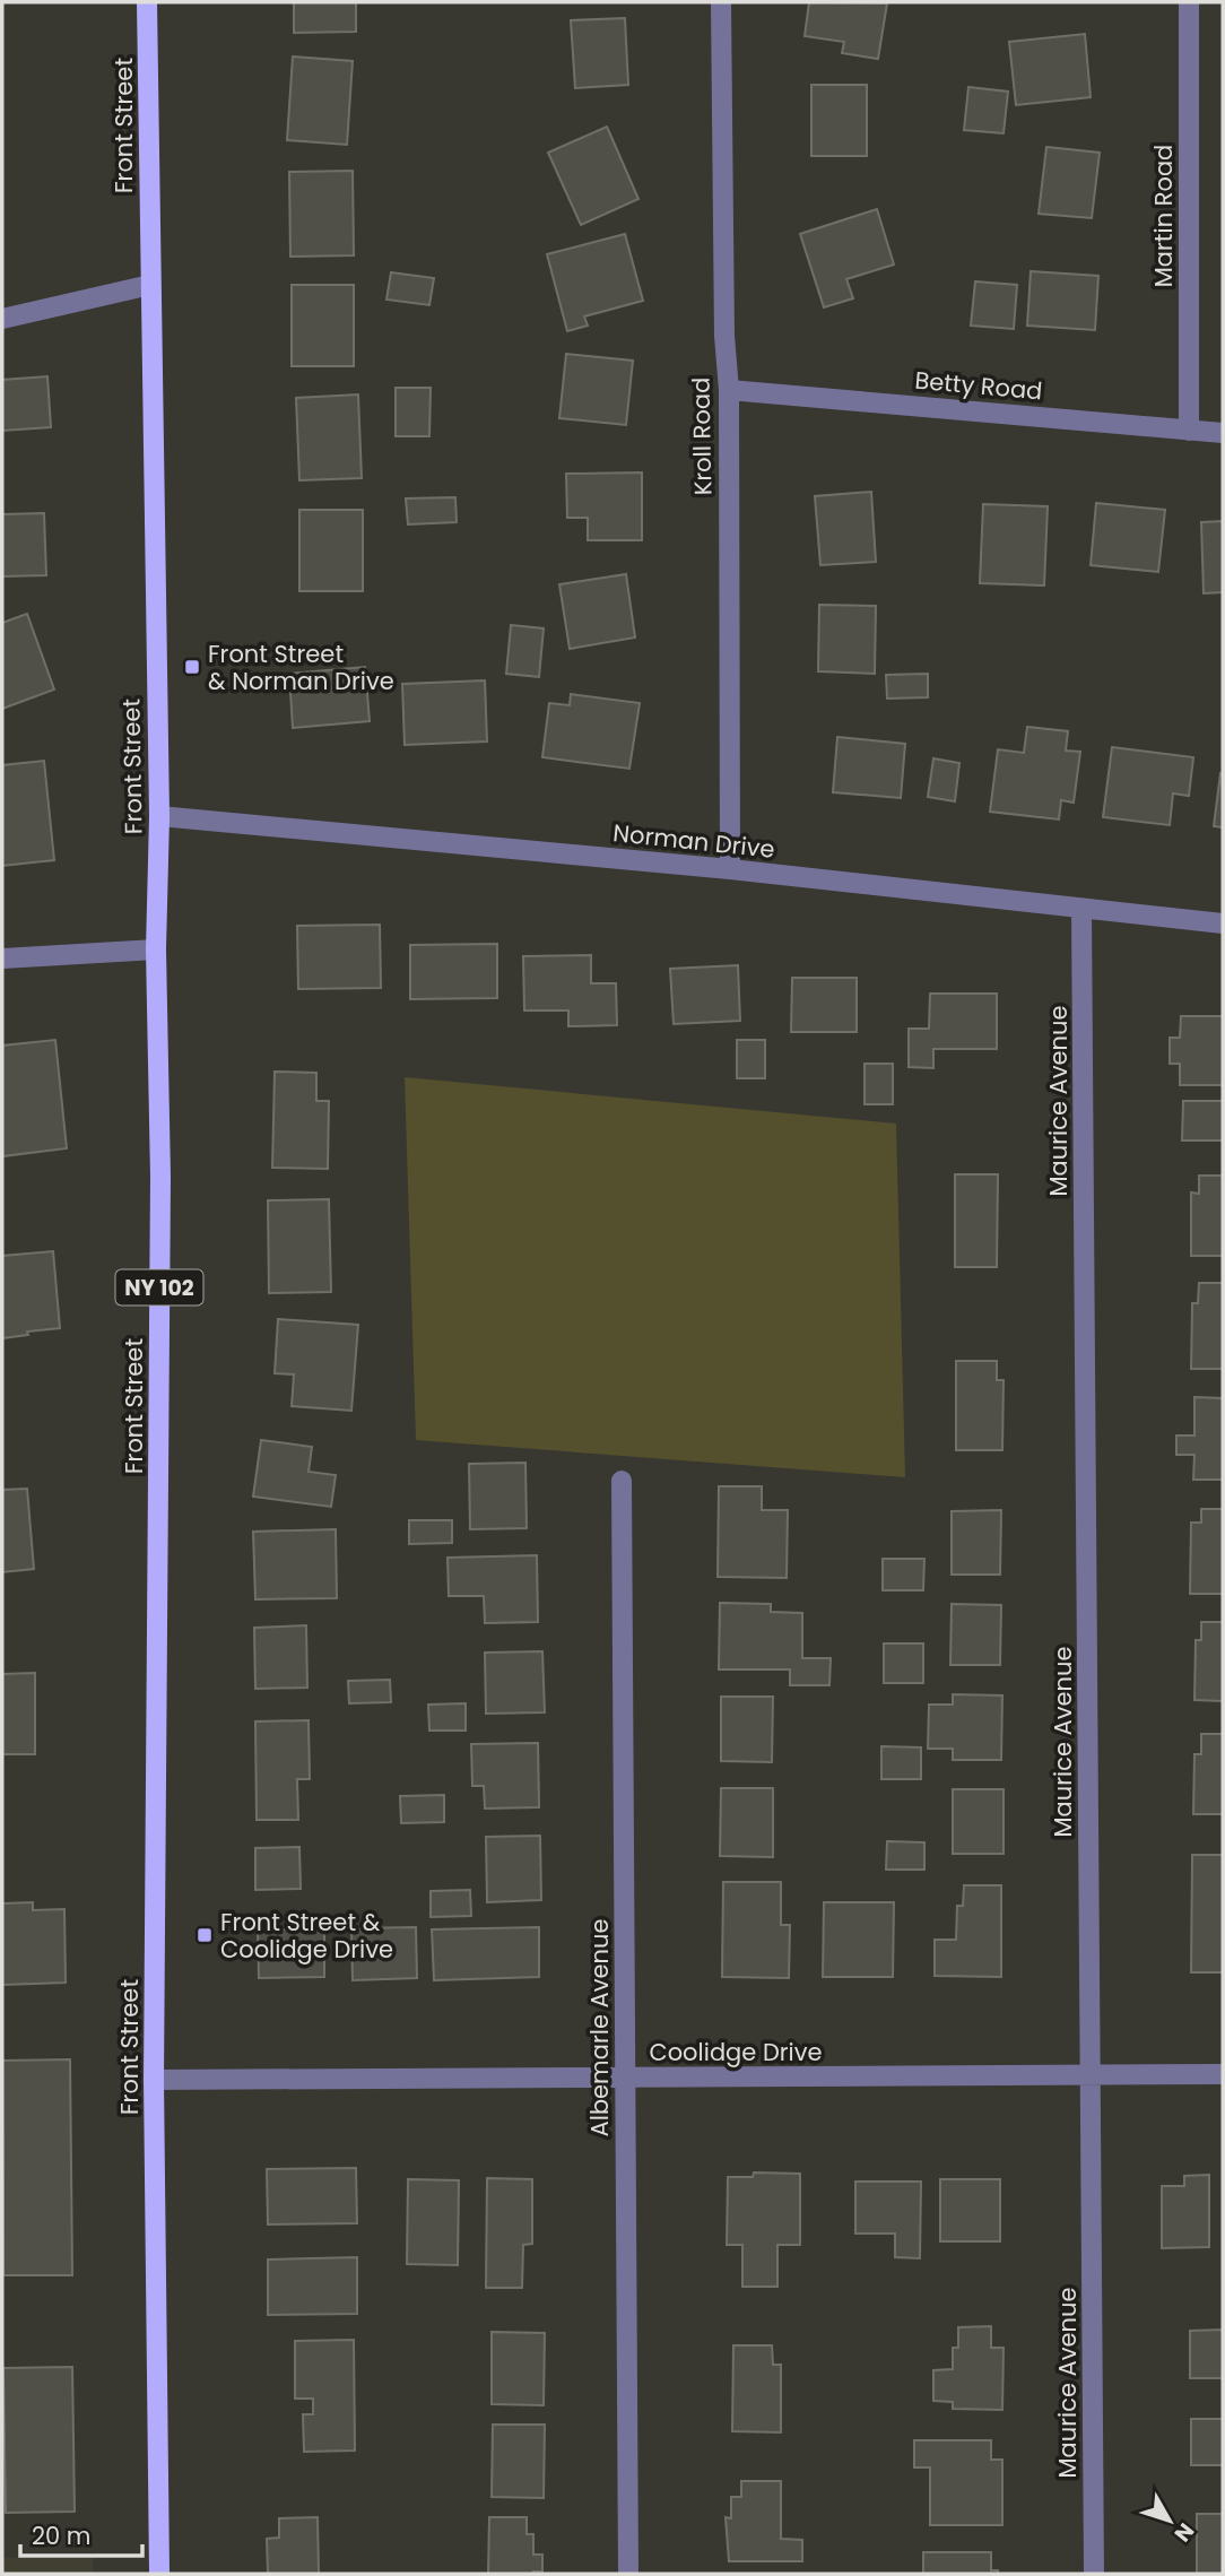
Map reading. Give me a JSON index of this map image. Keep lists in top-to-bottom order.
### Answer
{
  "streets": {
    "main road": ["Front Street", "NY 102"],
    "street": [
      "Martin Road",
      "Betty Road",
      "Kroll Road",
      "Norman Drive",
      "Maurice Avenue",
      "Albemarle Avenue",
      "Coolidge Drive"
    ]
  },
  "crossings": [
    ["Front Street", "Norman Drive"],
    ["Front Street", "Coolidge Drive"],
    ["Martin Road", "Betty Road"],
    ["Betty Road", "Kroll Road"],
    ["Kroll Road", "Norman Drive"],
    ["Norman Drive", "Maurice Avenue"],
    ["Maurice Avenue", "Coolidge Drive"],
    ["Albemarle Avenue", "Coolidge Drive"]
  ],
  "places": {
    "transit": ["Front Street & Norman Drive", "Front Street & Coolidge Drive"]
  },
  "scale_bar": "20 m",
  "north": "bottom right"
}
